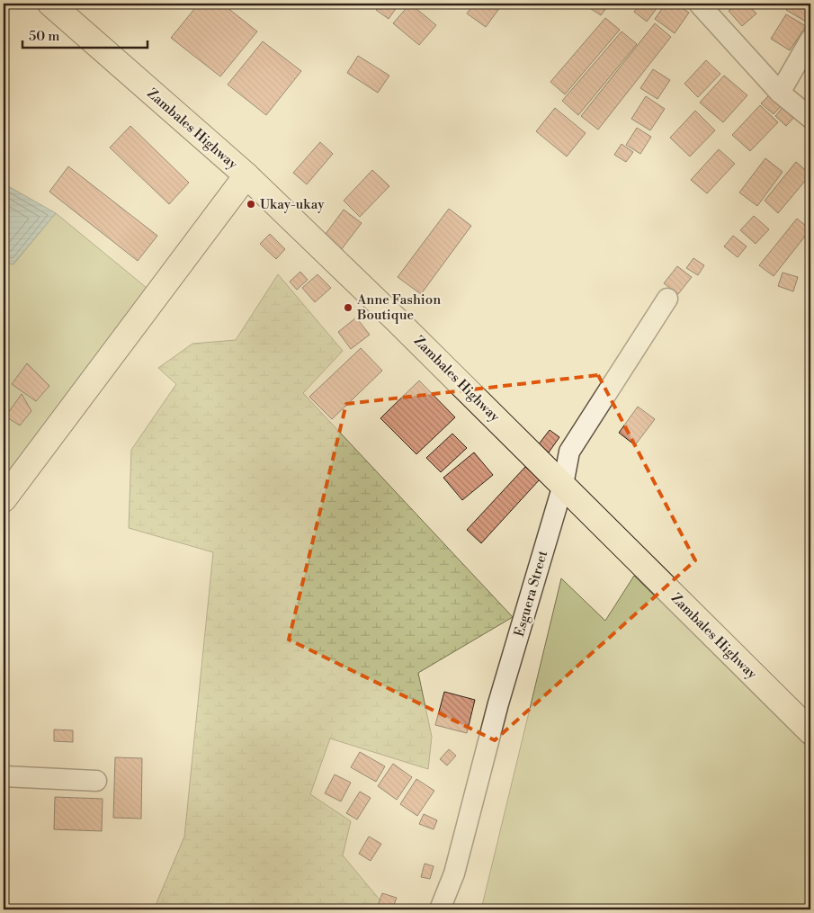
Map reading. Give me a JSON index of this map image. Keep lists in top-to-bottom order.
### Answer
{
  "streets": {
    "main road": ["Zambales Highway"],
    "street": ["Esguera Street"]
  },
  "crossings": [
    ["Zambales Highway", "Esguera Street"]
  ],
  "places": ["Ukay-ukay", "Anne Fashion Boutique"],
  "scale_bar": "50 m"
}
